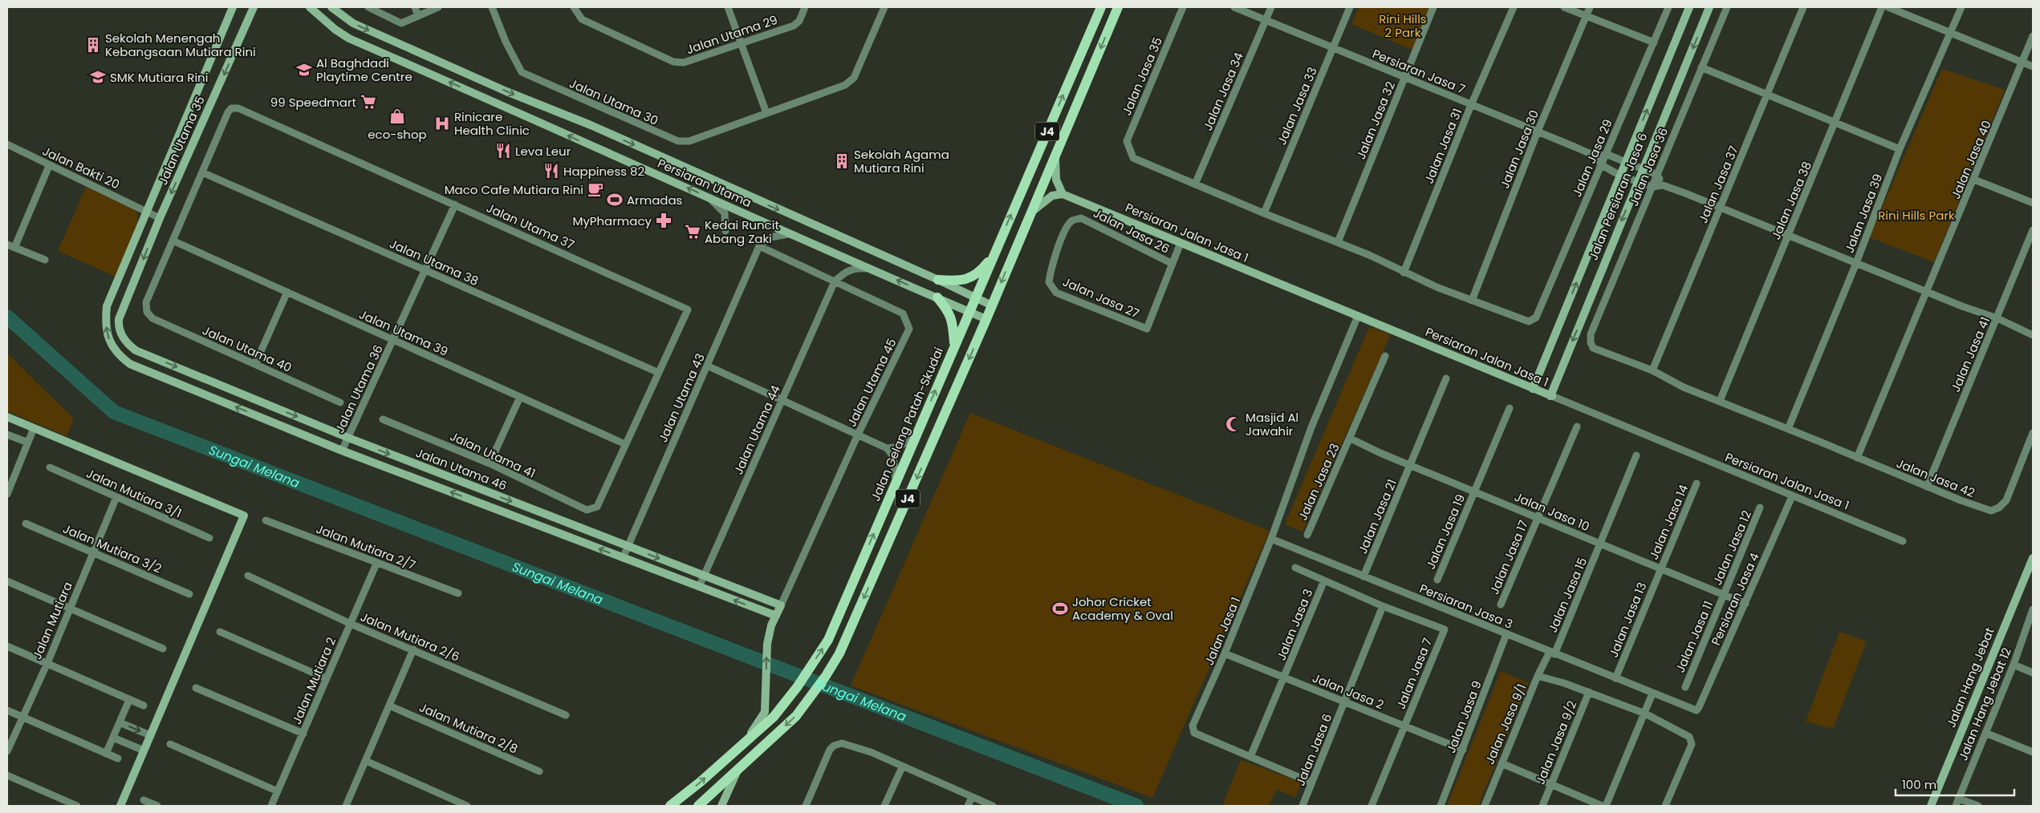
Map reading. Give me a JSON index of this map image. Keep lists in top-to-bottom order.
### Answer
{
  "streets": {
    "main road": ["J4", "Jalan Gelang Patah-Skudai"],
    "street": [
      "Jalan Utama 29",
      "Persiaran Jasa 7",
      "Jalan Jasa 35",
      "Jalan Jasa 34",
      "Jalan Utama 30",
      "Jalan Jasa 33",
      "Jalan Jasa 32",
      "Jalan Utama 35",
      "Jalan Jasa 31",
      "Jalan Jasa 30",
      "Jalan Jasa 29",
      "Jalan Jasa 40",
      "Jalan Jasa 36",
      "Jalan Bakti 20",
      "Persiaran Utama",
      "Jalan Jasa 37",
      "Jalan Persiaran Jasa 6",
      "Jalan Jasa 38",
      "Jalan Jasa 39",
      "Jalan Utama 37",
      "Jalan Jasa 26",
      "Persiaran Jalan Jasa 1",
      "Jalan Utama 38",
      "Jalan Jasa 27",
      "Jalan Utama 39",
      "Jalan Utama 40",
      "Jalan Jasa 41",
      "Jalan Utama 45",
      "Jalan Utama 36",
      "Jalan Utama 43",
      "Jalan Utama 44",
      "Jalan Utama 41",
      "Jalan Utama 46",
      "Jalan Jasa 42",
      "Jalan Jasa 23",
      "Jalan Mutiara 3/1",
      "Jalan Jasa 10",
      "Jalan Jasa 21",
      "Jalan Jasa 14",
      "Jalan Jasa 19",
      "Jalan Mutiara 2/7",
      "Jalan Jasa 12",
      "Jalan Mutiara 3/2",
      "Jalan Jasa 17",
      "Jalan Jasa 15",
      "Persiaran Jasa 4",
      "Persiaran Jasa 3",
      "Jalan Jasa 13",
      "Jalan Mutiara",
      "Jalan Jasa 3",
      "Jalan Jasa 1",
      "Jalan Mutiara 2/6",
      "Jalan Jasa 11",
      "Jalan Jasa 7",
      "Jalan Hang Jebat",
      "Jalan Mutiara 2",
      "Jalan Jasa 2",
      "Jalan Hang Jebat 12",
      "Jalan Jasa 9",
      "Jalan Jasa 9/1",
      "Jalan Mutiara 2/8",
      "Jalan Jasa 9/2",
      "Jalan Jasa 6"
    ]
  },
  "crossings": [
    ["Persiaran Jasa 7", "Jalan Jasa 34"],
    ["Persiaran Jasa 7", "Jalan Jasa 33"],
    ["Persiaran Jasa 7", "Jalan Jasa 32"],
    ["Persiaran Jasa 7", "Jalan Jasa 31"],
    ["Persiaran Jasa 7", "Jalan Jasa 30"],
    ["Jalan Jasa 35", "Jalan Jasa 34"],
    ["J4", "Persiaran Utama"],
    ["Jalan Utama 35", "Jalan Bakti 20"],
    ["Jalan Utama 35", "Jalan Utama 46"],
    ["Jalan Jasa 30", "Jalan Jasa 29"],
    ["Jalan Jasa 40", "Jalan Jasa 42"],
    ["Jalan Jasa 36", "Jalan Jasa 42"],
    ["Persiaran Utama", "Jalan Gelang Patah-Skudai"],
    ["Jalan Jasa 37", "Jalan Jasa 42"],
    ["Jalan Persiaran Jasa 6", "Persiaran Jalan Jasa 1"],
    ["Jalan Jasa 38", "Jalan Jasa 42"],
    ["Jalan Jasa 39", "Jalan Jasa 42"],
    ["Jalan Utama 37", "Jalan Utama 38"],
    ["Jalan Utama 37", "Jalan Utama 36"],
    ["Jalan Jasa 26", "Jalan Jasa 27"],
    ["Persiaran Jalan Jasa 1", "Persiaran Jasa 4"],
    ["Persiaran Jalan Jasa 1", "Jalan Jasa 1"],
    ["Jalan Utama 38", "Jalan Utama 36"],
    ["Jalan Utama 39", "Jalan Utama 40"],
    ["Jalan Utama 39", "Jalan Utama 36"],
    ["Jalan Utama 39", "Jalan Utama 41"],
    ["Jalan Jasa 41", "Jalan Jasa 42"],
    ["Jalan Utama 45", "Jalan Utama 43"],
    ["Jalan Utama 45", "Jalan Utama 44"],
    ["Jalan Utama 45", "Jalan Utama 46"],
    ["Jalan Utama 36", "Jalan Utama 46"],
    ["Jalan Utama 43", "Jalan Utama 46"],
    ["Jalan Utama 44", "Jalan Utama 46"],
    ["Jalan Jasa 23", "Jalan Jasa 10"],
    ["Jalan Mutiara 3/1", "Jalan Mutiara"],
    ["Jalan Jasa 10", "Jalan Jasa 21"],
    ["Jalan Jasa 10", "Jalan Jasa 14"],
    ["Jalan Jasa 10", "Jalan Jasa 19"],
    ["Jalan Jasa 10", "Jalan Jasa 12"],
    ["Jalan Jasa 10", "Jalan Jasa 17"],
    ["Jalan Jasa 10", "Jalan Jasa 15"],
    ["Jalan Jasa 10", "Persiaran Jasa 4"],
    ["Jalan Jasa 10", "Jalan Jasa 13"],
    ["Jalan Jasa 10", "Jalan Jasa 11"],
    ["Jalan Jasa 21", "Persiaran Jasa 3"],
    ["Jalan Jasa 14", "Jalan Jasa 13"],
    ["Jalan Mutiara 2/7", "Jalan Mutiara 2"],
    ["Jalan Jasa 12", "Jalan Jasa 11"],
    ["Jalan Mutiara 3/2", "Jalan Mutiara"],
    ["Jalan Jasa 15", "Persiaran Jasa 3"],
    ["Jalan Jasa 15", "Jalan Jasa 9/1"],
    ["Persiaran Jasa 4", "Persiaran Jasa 3"],
    ["Persiaran Jasa 3", "Jalan Jasa 13"],
    ["Persiaran Jasa 3", "Jalan Jasa 1"],
    ["Persiaran Jasa 3", "Jalan Jasa 9"],
    ["Persiaran Jasa 3", "Jalan Jasa 9/1"],
    ["Jalan Jasa 3", "Jalan Jasa 1"],
    ["Jalan Jasa 3", "Jalan Jasa 2"],
    ["Jalan Jasa 1", "Jalan Jasa 2"],
    ["Jalan Mutiara 2/6", "Jalan Mutiara 2"],
    ["Jalan Jasa 7", "Jalan Jasa 2"],
    ["Jalan Jasa 7", "Jalan Jasa 6"],
    ["Jalan Jasa 2", "Jalan Jasa 9"],
    ["Jalan Jasa 2", "Jalan Jasa 6"],
    ["Jalan Jasa 9/1", "Jalan Jasa 9/2"]
  ],
  "water": ["Sungai Melana"],
  "parks": ["Rini Hills 2 Park", "Rini Hills Park"],
  "places": {
    "building": ["Sekolah Menengah Kebangsaan Mutiara Rini", "Sekolah Agama Mutiara Rini"],
    "school or university": ["Al Baghdadi Playtime Centre", "SMK Mutiara Rini"],
    "supermarket": ["99 Speedmart", "Kedai Runcit Abang Zaki"],
    "shop": ["eco-shop"],
    "hospital": ["Rinicare Health Clinic"],
    "restaurant": ["Leva Leur", "Happiness 82"],
    "cafe": ["Maco Cafe Mutiara Rini"],
    "sports": ["Armadas", "Johor Cricket Academy & Oval"],
    "pharmacy": ["MyPharmacy"],
    "mosque": ["Masjid Al Jawahir"]
  },
  "scale_bar": "100 m"
}
